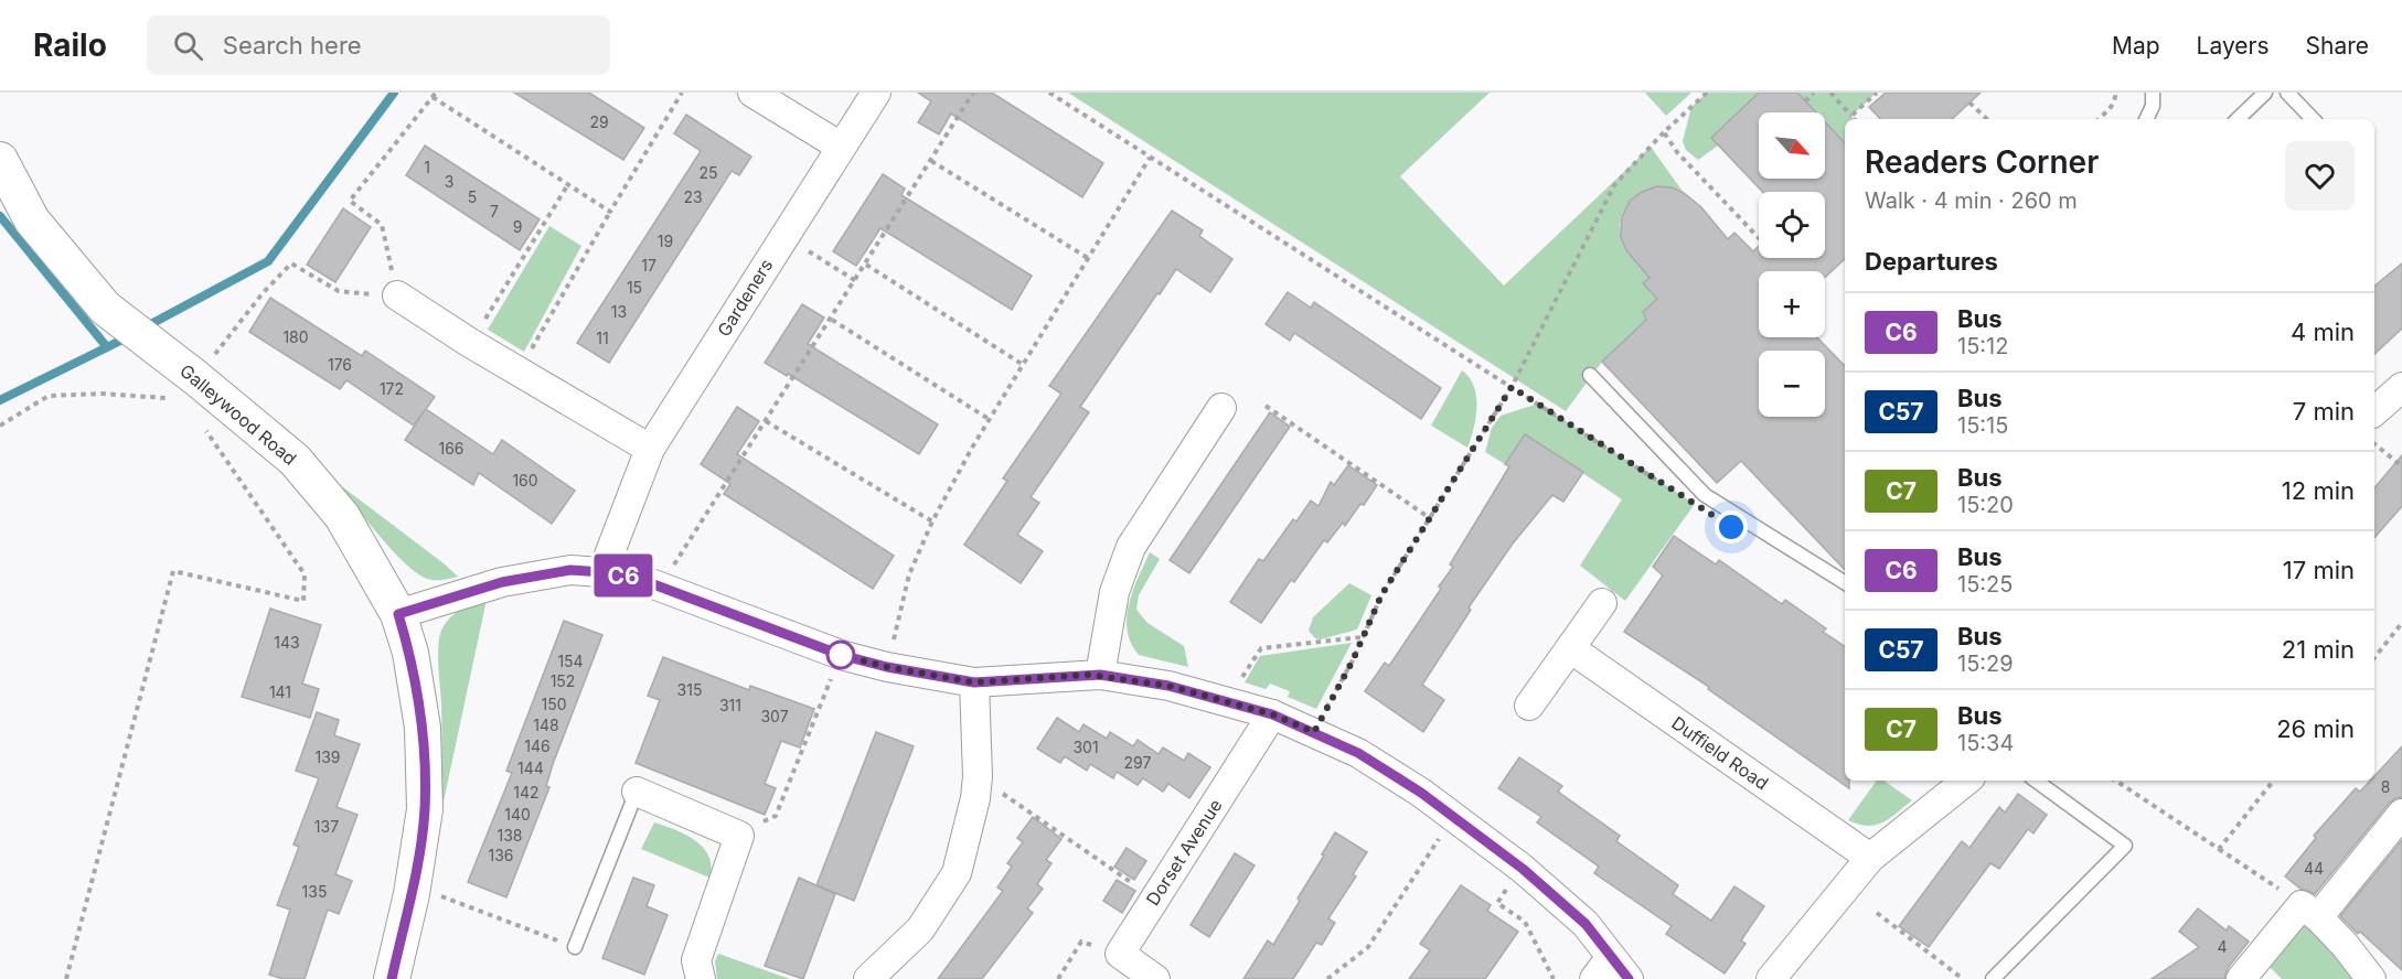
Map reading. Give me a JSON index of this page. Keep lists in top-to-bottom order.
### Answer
{
  "streets": {
    "street": [
      "Gardeners",
      "Galleywood Road",
      "Duffield Road",
      "Dorset Avenue"
    ]
  },
  "lines": ["bus line C6"],
  "house_numbers": [
    "29",
    "1",
    "25",
    "3",
    "5",
    "23",
    "7",
    "9",
    "19",
    "17",
    "15",
    "13",
    "180",
    "11",
    "176",
    "172",
    "166",
    "160",
    "143",
    "154",
    "152",
    "315",
    "141",
    "150",
    "311",
    "307",
    "148",
    "146",
    "301",
    "139",
    "297",
    "144",
    "8",
    "142",
    "140",
    "137",
    "138",
    "136",
    "44",
    "135",
    "4"
  ],
  "north": "bottom right",
  "page": {
    "header": "Railo",
    "search": "Search here",
    "nav": ["Map", "Layers", "Share"],
    "on_map": "C6",
    "map_buttons": ["+", "−"],
    "heading": [
      ["Readers Corner", "Walk · 4 min · 260 m"],
      "Departures"
    ],
    "list": [
      {
        "mark": "C6",
        "name": "Bus",
        "note": "15:12",
        "value": "4 min"
      },
      {
        "mark": "C57",
        "name": "Bus",
        "note": "15:15",
        "value": "7 min"
      },
      {
        "mark": "C7",
        "name": "Bus",
        "note": "15:20",
        "value": "12 min"
      },
      {
        "mark": "C6",
        "name": "Bus",
        "note": "15:25",
        "value": "17 min"
      },
      {
        "mark": "C57",
        "name": "Bus",
        "note": "15:29",
        "value": "21 min"
      },
      {
        "mark": "C7",
        "name": "Bus",
        "note": "15:34",
        "value": "26 min"
      }
    ]
  }
}
